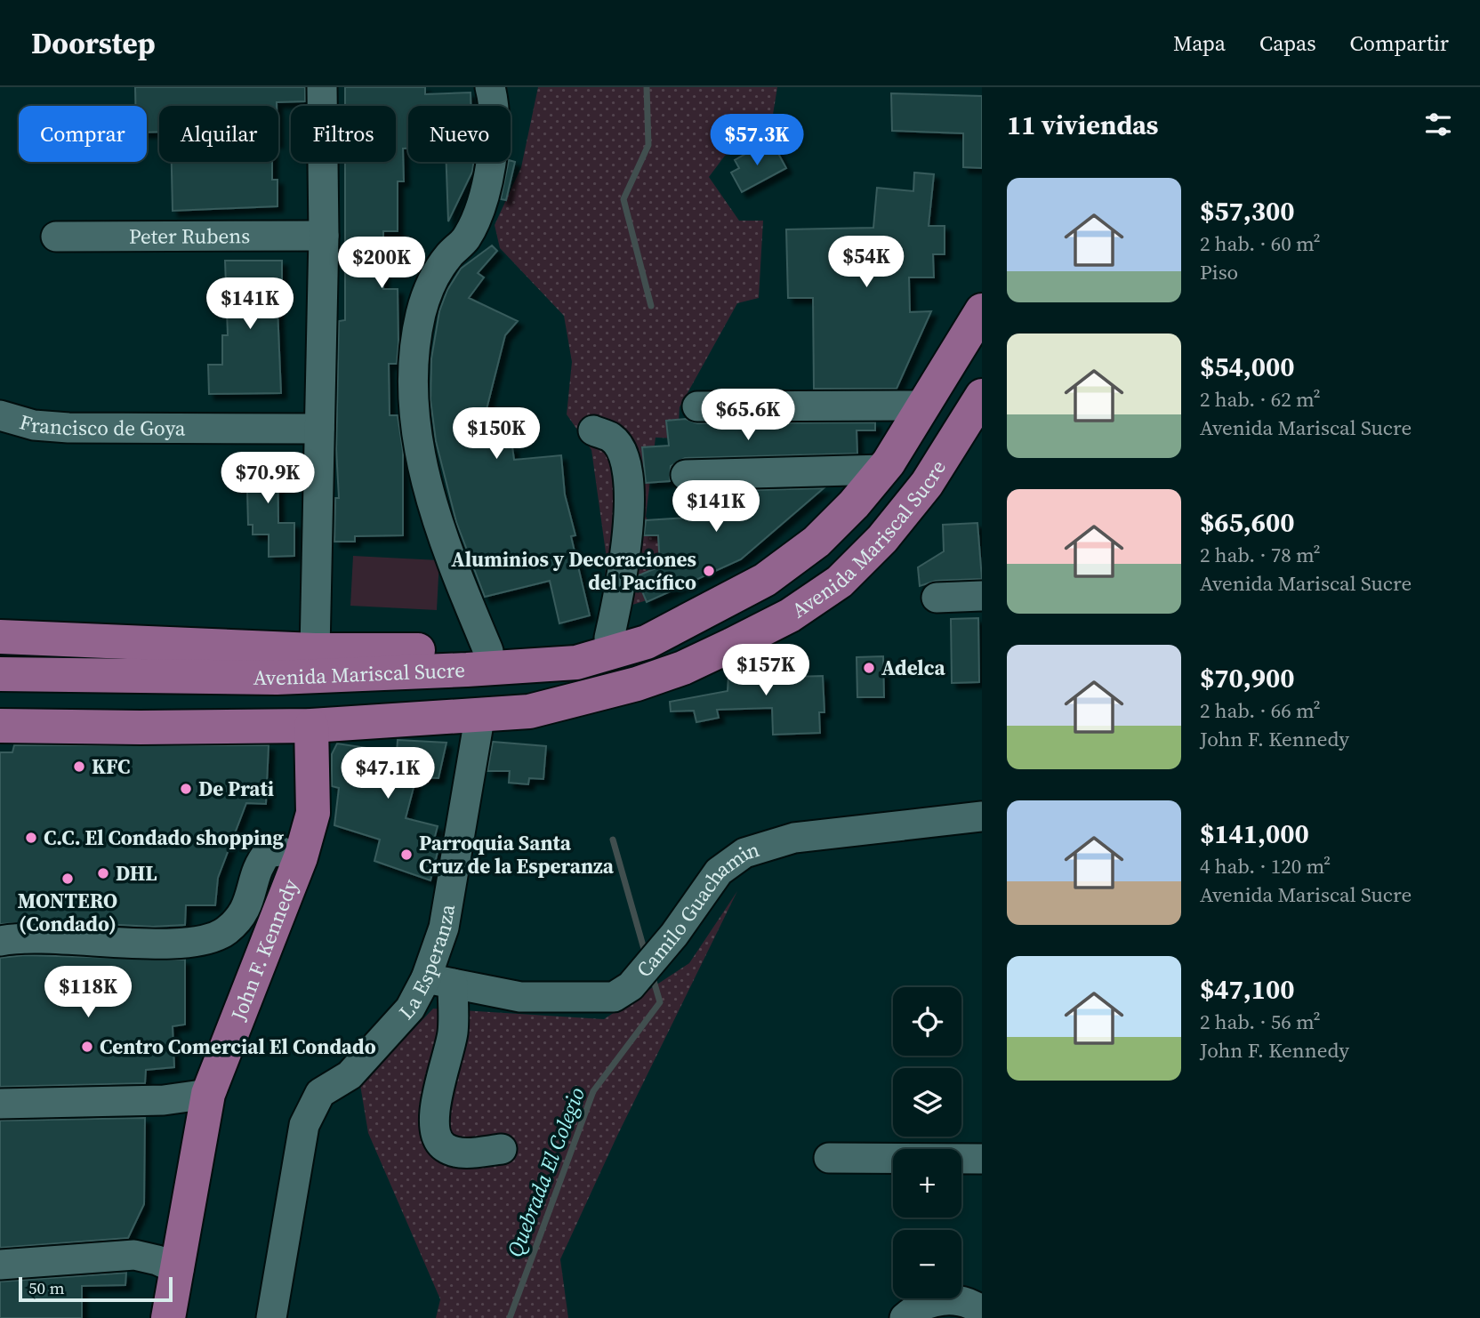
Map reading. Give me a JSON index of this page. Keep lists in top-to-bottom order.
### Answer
{
  "streets": {
    "main road": ["Avenida Mariscal Sucre", "John F. Kennedy"],
    "street": [
      "Peter Rubens",
      "Francisco de Goya",
      "Camilo Guachamin",
      "La Esperanza"
    ]
  },
  "crossings": [
    ["Avenida Mariscal Sucre", "John F. Kennedy"],
    ["Avenida Mariscal Sucre", "La Esperanza"],
    ["Camilo Guachamin", "La Esperanza"]
  ],
  "water": ["Quebrada El Colegio"],
  "places": [
    "Aluminios y Decoraciones del Pacífico",
    "Adelca",
    "KFC",
    "De Prati",
    "C.C. El Condado shopping",
    "Parroquia Santa Cruz de la Esperanza",
    "DHL",
    "MONTERO (Condado)",
    "Centro Comercial El Condado"
  ],
  "scale_bar": "50 m",
  "page": {
    "header": "Doorstep",
    "nav": ["Mapa", "Capas", "Compartir"],
    "heading": "11 viviendas",
    "chip": [
      "Comprar",
      "Alquilar",
      "Filtros",
      "Nuevo"
    ],
    "price": [
      "$57.3K",
      "$54K",
      "$200K",
      "$141K",
      "$65.6K",
      "$150K",
      "$70.9K",
      "$141K",
      "$157K",
      "$47.1K",
      "$118K"
    ],
    "list": [
      {
        "name": "$57,300",
        "note": "2 hab. · 60 m² · Piso"
      },
      {
        "name": "$54,000",
        "note": "2 hab. · 62 m² · Avenida Mariscal Sucre"
      },
      {
        "name": "$65,600",
        "note": "2 hab. · 78 m² · Avenida Mariscal Sucre"
      },
      {
        "name": "$70,900",
        "note": "2 hab. · 66 m² · John F. Kennedy"
      },
      {
        "name": "$141,000",
        "note": "4 hab. · 120 m² · Avenida Mariscal Sucre"
      },
      {
        "name": "$47,100",
        "note": "2 hab. · 56 m² · John F. Kennedy"
      }
    ],
    "map_buttons": ["+", "−"],
    "scale": "50 m"
  }
}
